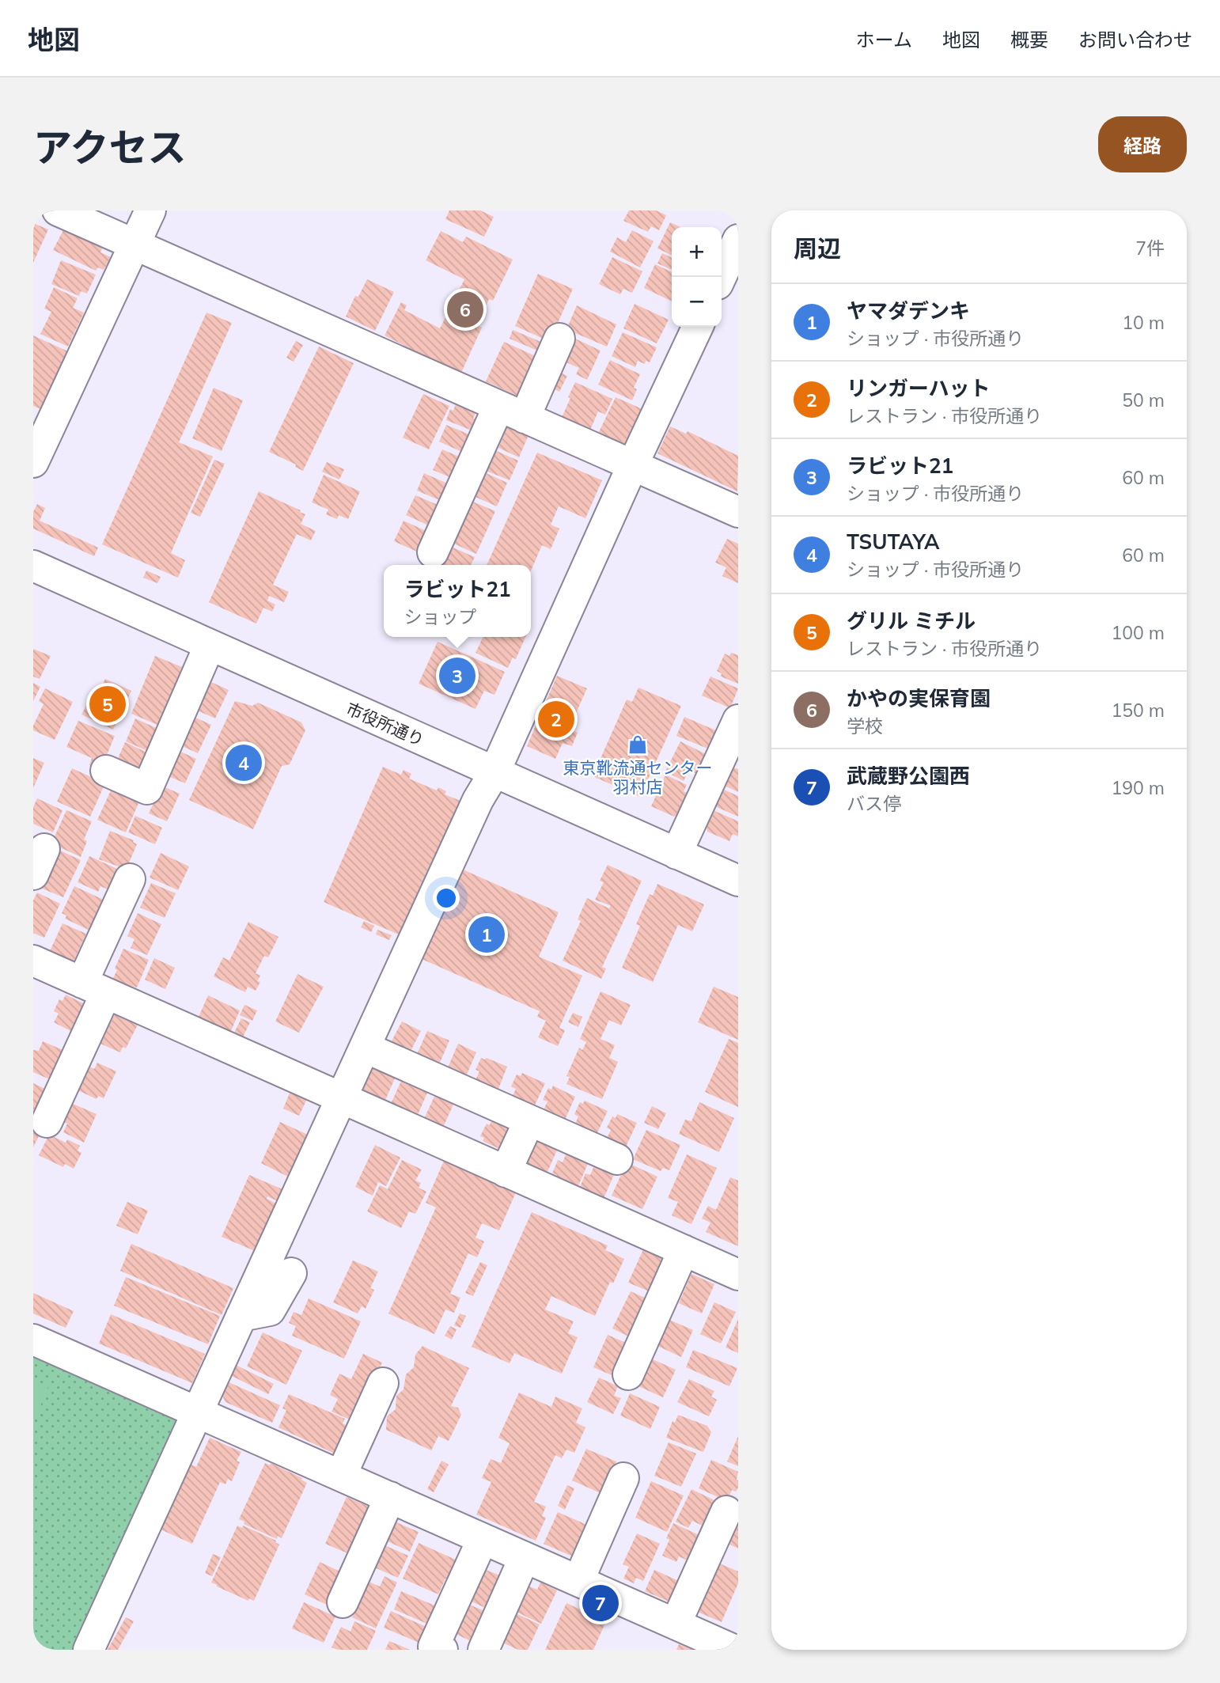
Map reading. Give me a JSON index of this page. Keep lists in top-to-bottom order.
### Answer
{
  "streets": {
    "street": ["市役所通り"]
  },
  "places": {
    "shop": ["東京靴流通センター 羽村店"]
  },
  "page": {
    "header": "地図",
    "nav": [
      "ホーム",
      "地図",
      "概要",
      "お問い合わせ"
    ],
    "title": "アクセス",
    "buttons": "経路",
    "heading": ["周辺", "7件"],
    "map_buttons": ["+", "−"],
    "list": [
      {
        "mark": "1",
        "name": "ヤマダデンキ",
        "note": "ショップ · 市役所通り",
        "value": "10 m"
      },
      {
        "mark": "2",
        "name": "リンガーハット",
        "note": "レストラン · 市役所通り",
        "value": "50 m"
      },
      {
        "mark": "3",
        "name": "ラビット21",
        "note": "ショップ · 市役所通り",
        "value": "60 m"
      },
      {
        "mark": "4",
        "name": "TSUTAYA",
        "note": "ショップ · 市役所通り",
        "value": "60 m"
      },
      {
        "mark": "5",
        "name": "グリル ミチル",
        "note": "レストラン · 市役所通り",
        "value": "100 m"
      },
      {
        "mark": "6",
        "name": "かやの実保育園",
        "note": "学校",
        "value": "150 m"
      },
      {
        "mark": "7",
        "name": "武蔵野公園西",
        "note": "バス停",
        "value": "190 m"
      }
    ],
    "pins": [
      "6",
      "3",
      "5",
      "2",
      "4",
      "1",
      "7"
    ],
    "popup": ["ラビット21", "ショップ"]
  }
}
